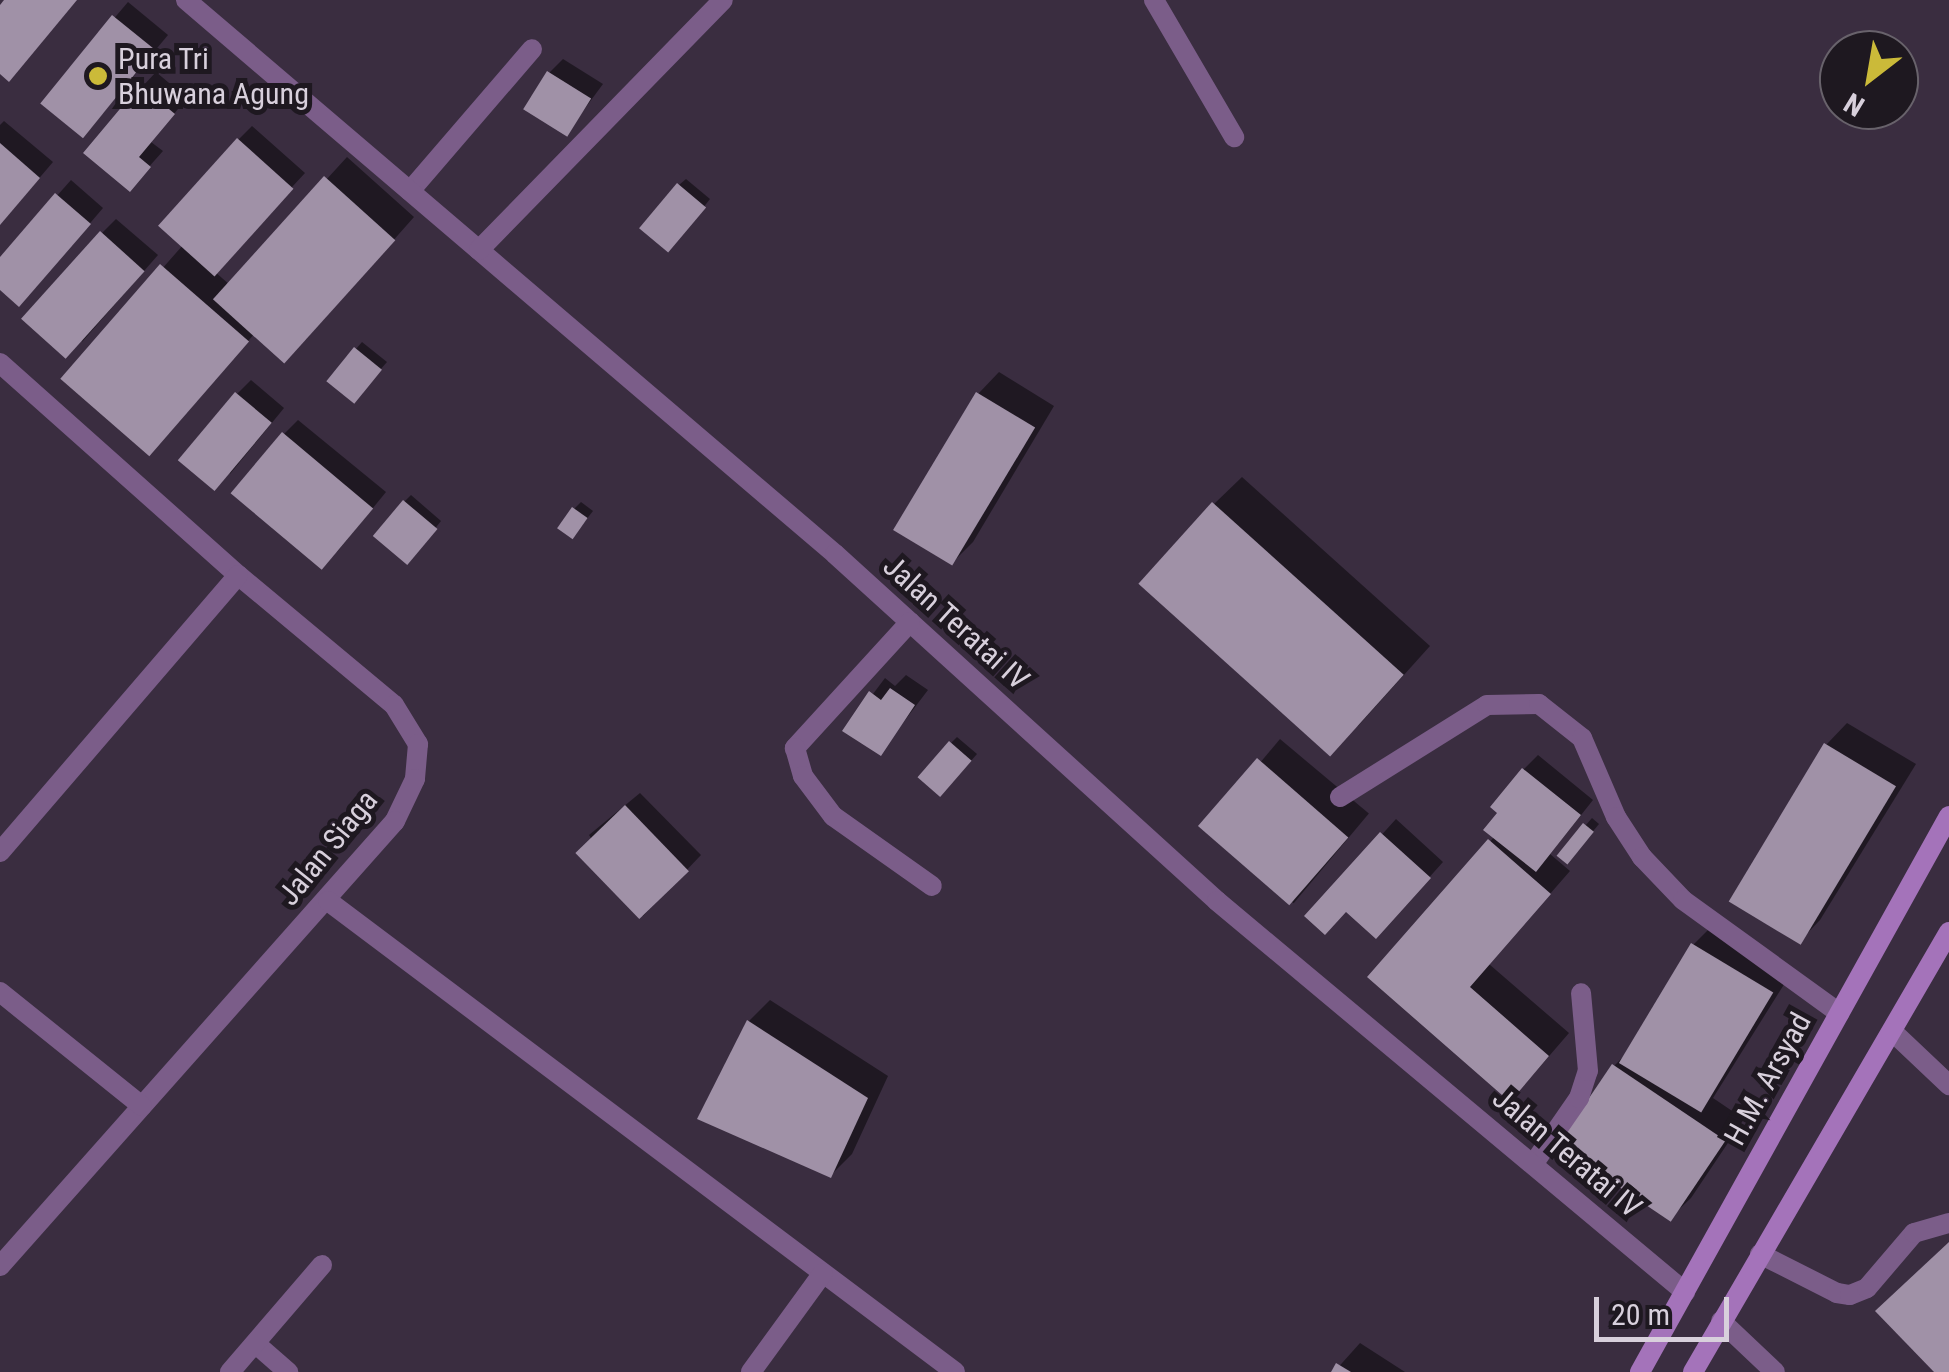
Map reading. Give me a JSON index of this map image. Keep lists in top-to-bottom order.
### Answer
{
  "streets": {
    "street": ["Jalan Teratai IV", "Jalan Siaga", "H.M. Arsyad"]
  },
  "crossings": [
    ["Jalan Teratai IV", "H.M. Arsyad"]
  ],
  "places": ["Pura Tri Bhuwana Agung"],
  "scale_bar": "20 m",
  "north": "bottom left"
}
